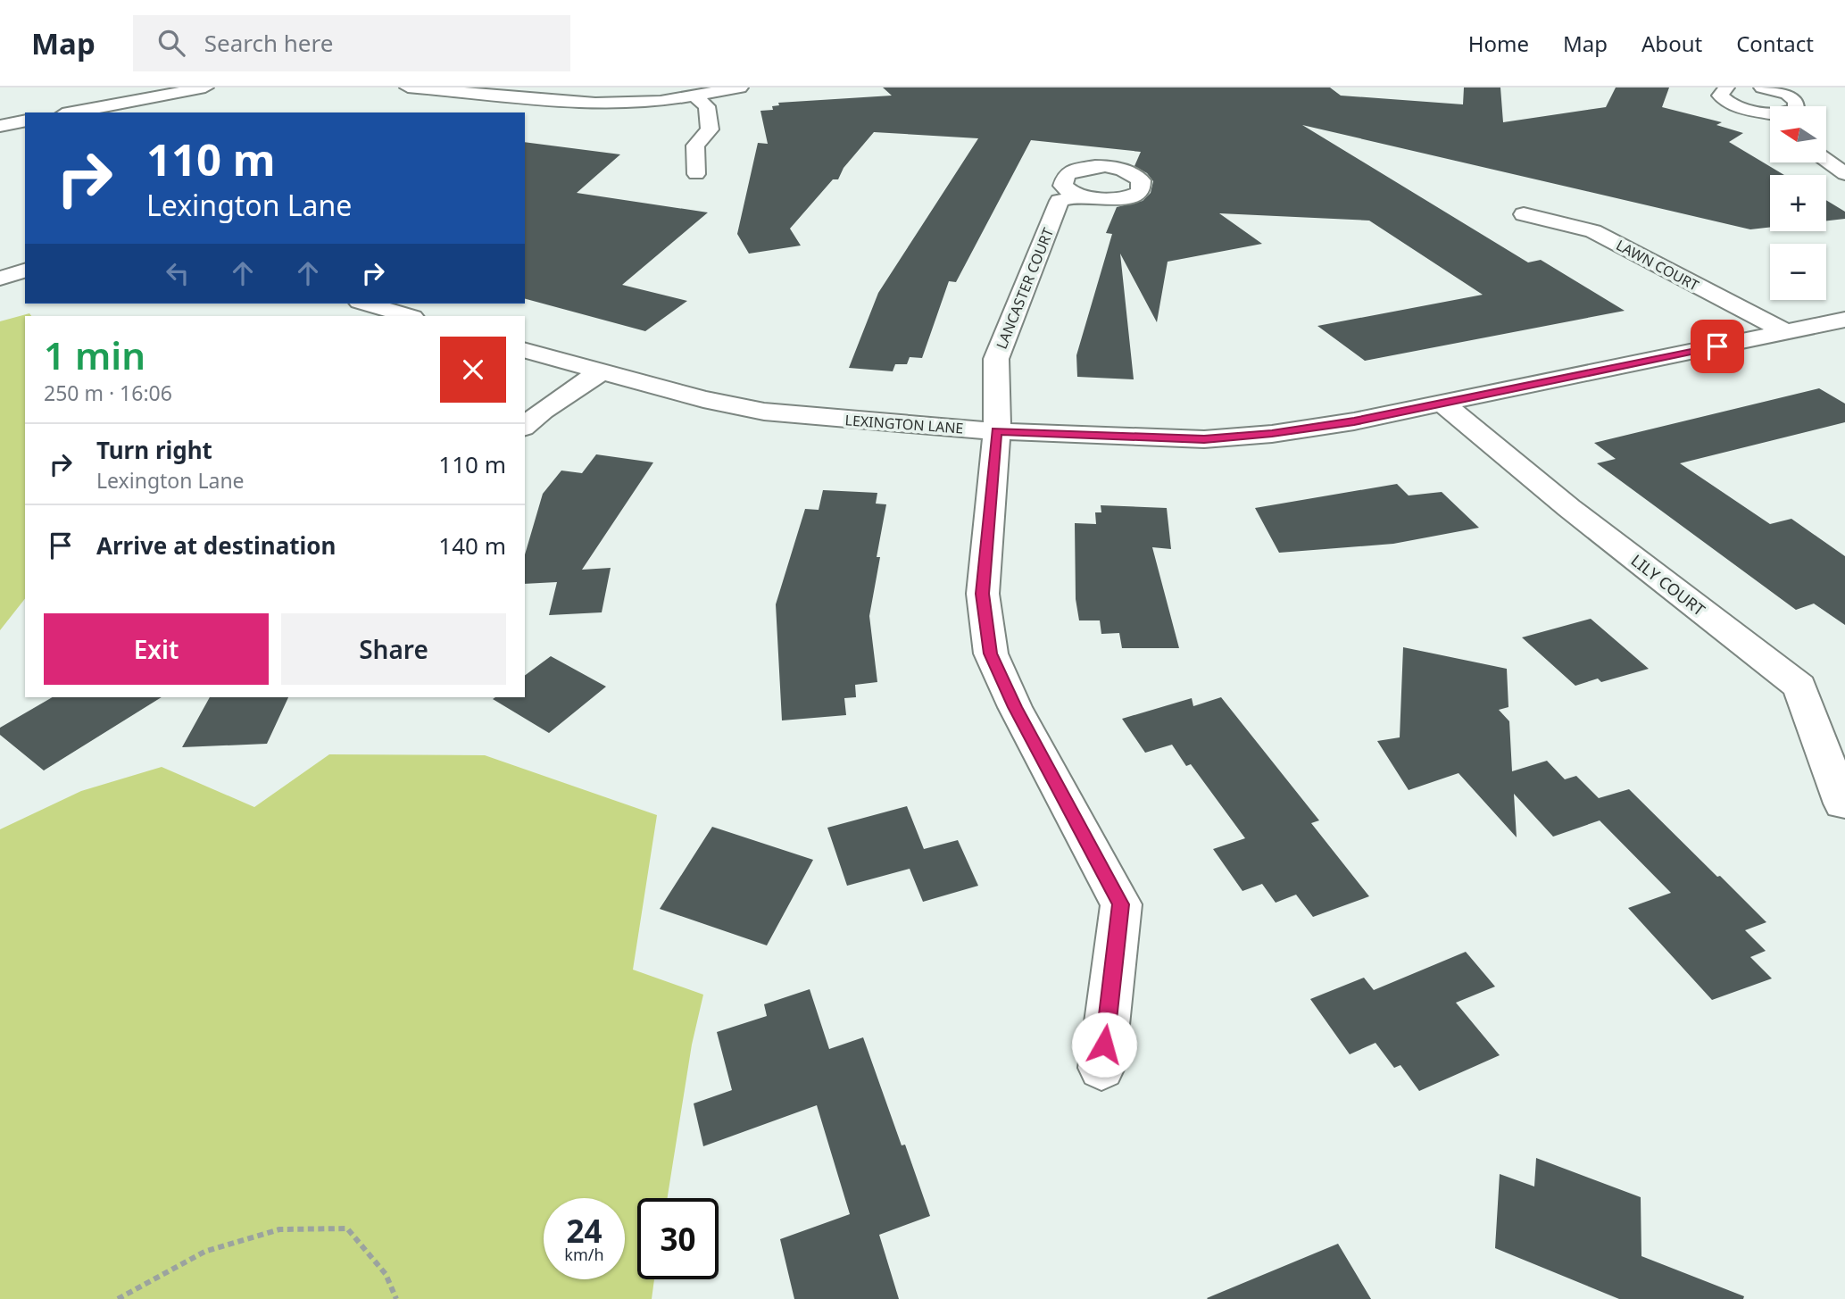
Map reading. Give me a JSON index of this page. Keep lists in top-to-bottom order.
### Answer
{
  "streets": {
    "street": [
      "LAWN COURT",
      "LANCASTER COURT",
      "LEXINGTON LANE",
      "LILY COURT"
    ]
  },
  "crossings": [
    ["LAWN COURT", "LEXINGTON LANE"],
    ["LANCASTER COURT", "LEXINGTON LANE"],
    ["LEXINGTON LANE", "LILY COURT"]
  ],
  "north": "left",
  "page": {
    "header": "Map",
    "search": "Search here",
    "nav": [
      "Home",
      "Map",
      "About",
      "Contact"
    ],
    "map_buttons": ["+", "−"],
    "turn": ["110 m", "Lexington Lane"],
    "heading": ["1 min", "250 m · 16:06"],
    "list": [
      {
        "name": "Turn right",
        "note": "Lexington Lane",
        "value": "110 m"
      },
      {
        "name": "Arrive at destination",
        "value": "140 m"
      }
    ],
    "buttons": ["Exit", "Share"],
    "speed": "24 km/h",
    "limit": "30"
  }
}
